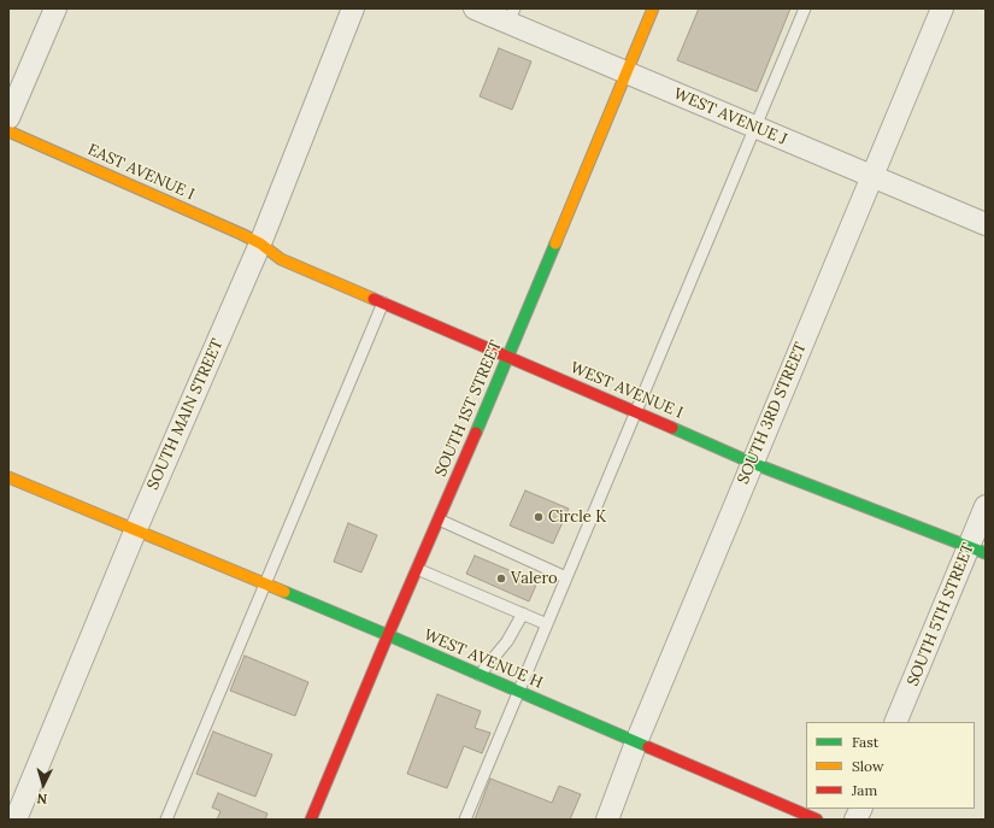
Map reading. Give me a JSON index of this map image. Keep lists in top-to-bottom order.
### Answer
{
  "streets": {
    "main road": [
      "EAST AVENUE I",
      "WEST AVENUE I",
      "SOUTH 1ST STREET",
      "WEST AVENUE H"
    ],
    "street": [
      "WEST AVENUE J",
      "SOUTH 3RD STREET",
      "SOUTH MAIN STREET",
      "SOUTH 5TH STREET"
    ]
  },
  "crossings": [
    ["WEST AVENUE J", "SOUTH 1ST STREET"],
    ["WEST AVENUE J", "SOUTH 3RD STREET"],
    ["EAST AVENUE I", "WEST AVENUE I"],
    ["EAST AVENUE I", "SOUTH MAIN STREET"],
    ["WEST AVENUE I", "SOUTH 1ST STREET"],
    ["WEST AVENUE I", "SOUTH 3RD STREET"],
    ["WEST AVENUE I", "SOUTH MAIN STREET"],
    ["WEST AVENUE I", "SOUTH 5TH STREET"],
    ["SOUTH 1ST STREET", "WEST AVENUE H"],
    ["SOUTH 3RD STREET", "WEST AVENUE H"],
    ["SOUTH MAIN STREET", "WEST AVENUE H"]
  ],
  "places": ["Circle K", "Valero"],
  "legend": ["Fast", "Slow", "Jam"],
  "north": "bottom"
}
